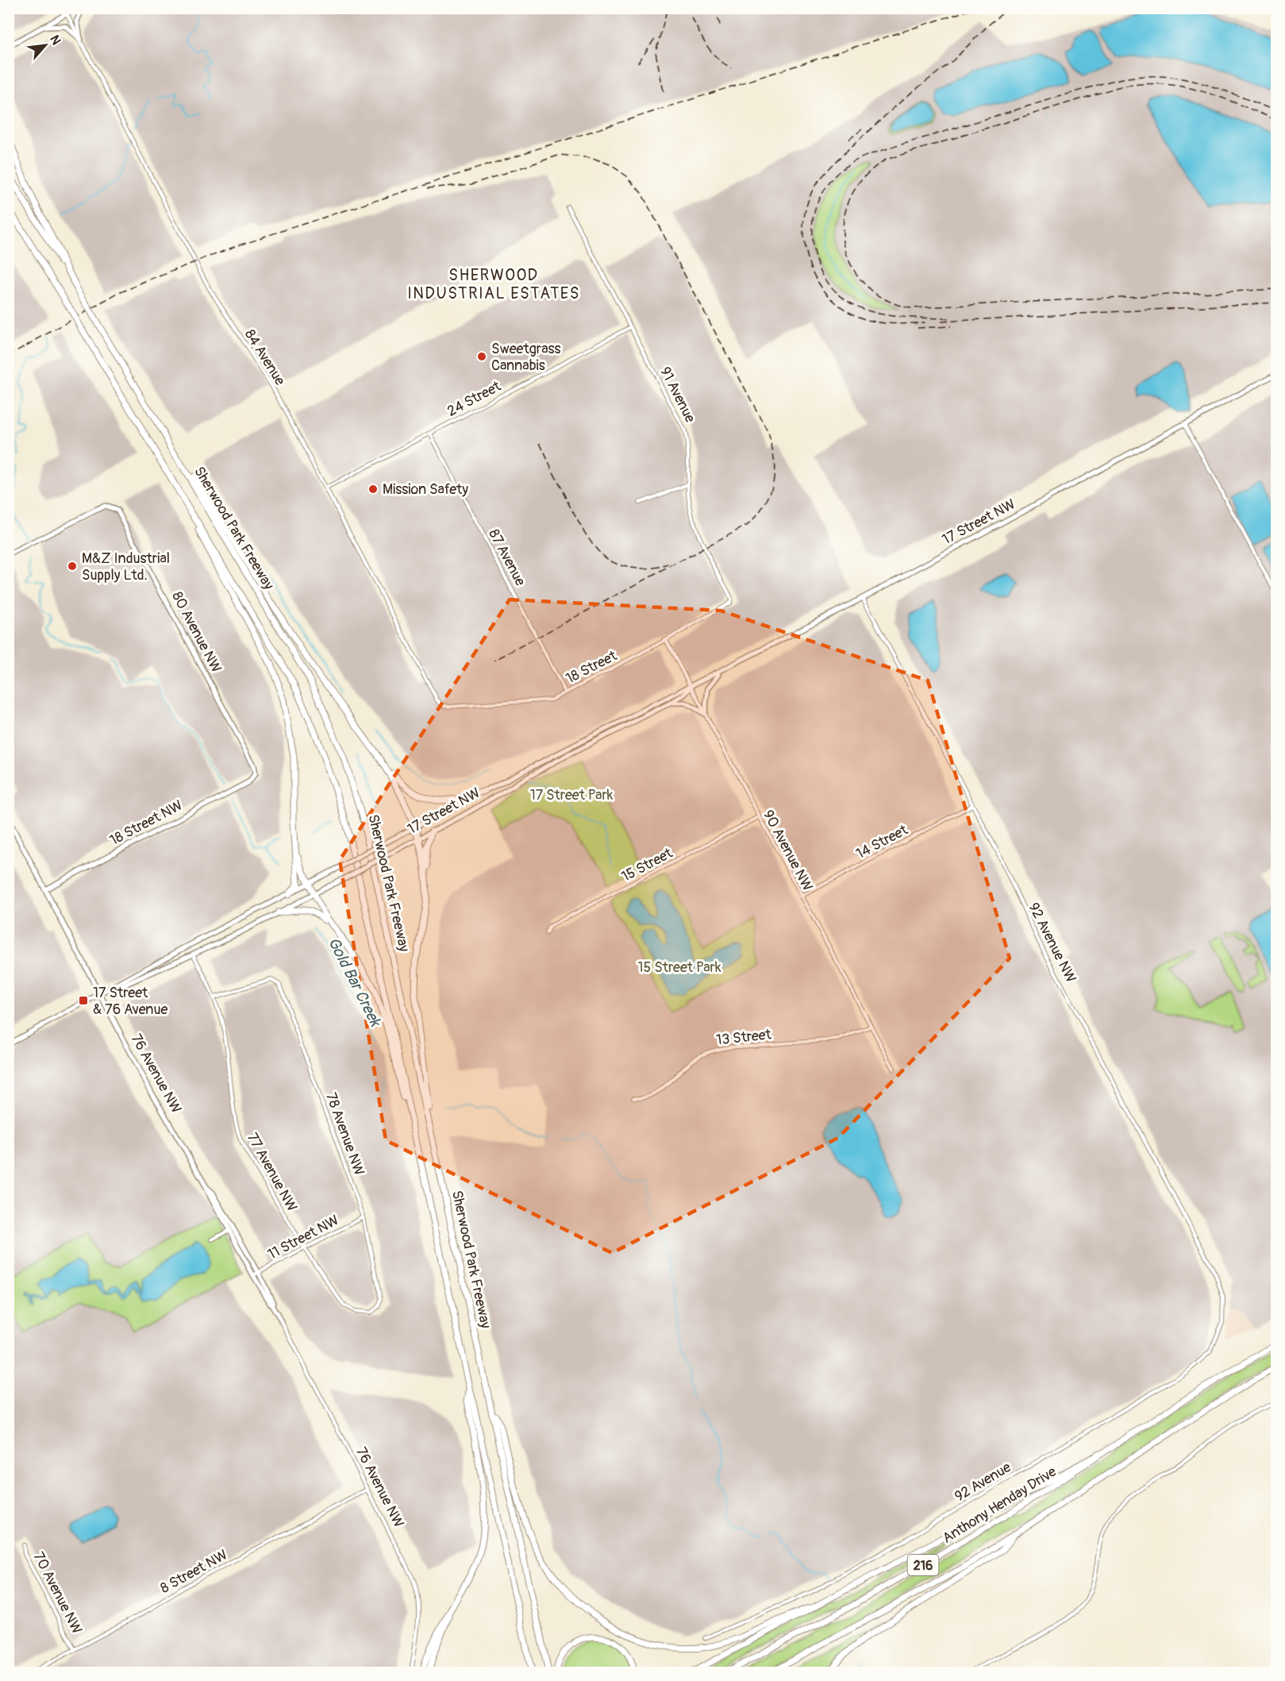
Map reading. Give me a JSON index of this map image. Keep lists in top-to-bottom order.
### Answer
{
  "streets": {
    "highway": ["Sherwood Park Freeway", "Anthony Henday Drive", "216"],
    "main road": [
      "17 Street NW",
      "80 Avenue NW",
      "18 Street NW",
      "76 Avenue NW"
    ],
    "street": [
      "84 Avenue",
      "91 Avenue",
      "24 Street",
      "87 Avenue",
      "18 Street",
      "14 Street",
      "90 Avenue NW",
      "15 Street",
      "92 Avenue NW",
      "13 Street",
      "78 Avenue NW",
      "77 Avenue NW",
      "11 Street NW",
      "92 Avenue",
      "8 Street NW",
      "70 Avenue NW"
    ]
  },
  "crossings": [
    ["84 Avenue", "24 Street"],
    ["84 Avenue", "18 Street"],
    ["91 Avenue", "24 Street"],
    ["91 Avenue", "18 Street"],
    ["24 Street", "87 Avenue"],
    ["17 Street NW", "90 Avenue NW"],
    ["17 Street NW", "92 Avenue NW"],
    ["17 Street NW", "76 Avenue NW"],
    ["17 Street NW", "77 Avenue NW"],
    ["87 Avenue", "18 Street"],
    ["80 Avenue NW", "18 Street NW"],
    ["18 Street", "90 Avenue NW"],
    ["18 Street NW", "76 Avenue NW"],
    ["14 Street", "90 Avenue NW"],
    ["14 Street", "92 Avenue NW"],
    ["90 Avenue NW", "15 Street"],
    ["90 Avenue NW", "13 Street"],
    ["92 Avenue NW", "92 Avenue"],
    ["76 Avenue NW", "11 Street NW"],
    ["76 Avenue NW", "8 Street NW"],
    ["78 Avenue NW", "77 Avenue NW"],
    ["78 Avenue NW", "11 Street NW"],
    ["77 Avenue NW", "11 Street NW"],
    ["8 Street NW", "70 Avenue NW"]
  ],
  "districts": ["SHERWOOD INDUSTRIAL ESTATES"],
  "water": ["Gold Bar Creek"],
  "parks": ["17 Street Park", "15 Street Park"],
  "places": {
    "other": ["Sweetgrass Cannabis", "Mission Safety", "M&Z Industrial Supply Ltd."],
    "transit": ["17 Street & 76 Avenue"]
  },
  "north": "top right"
}
